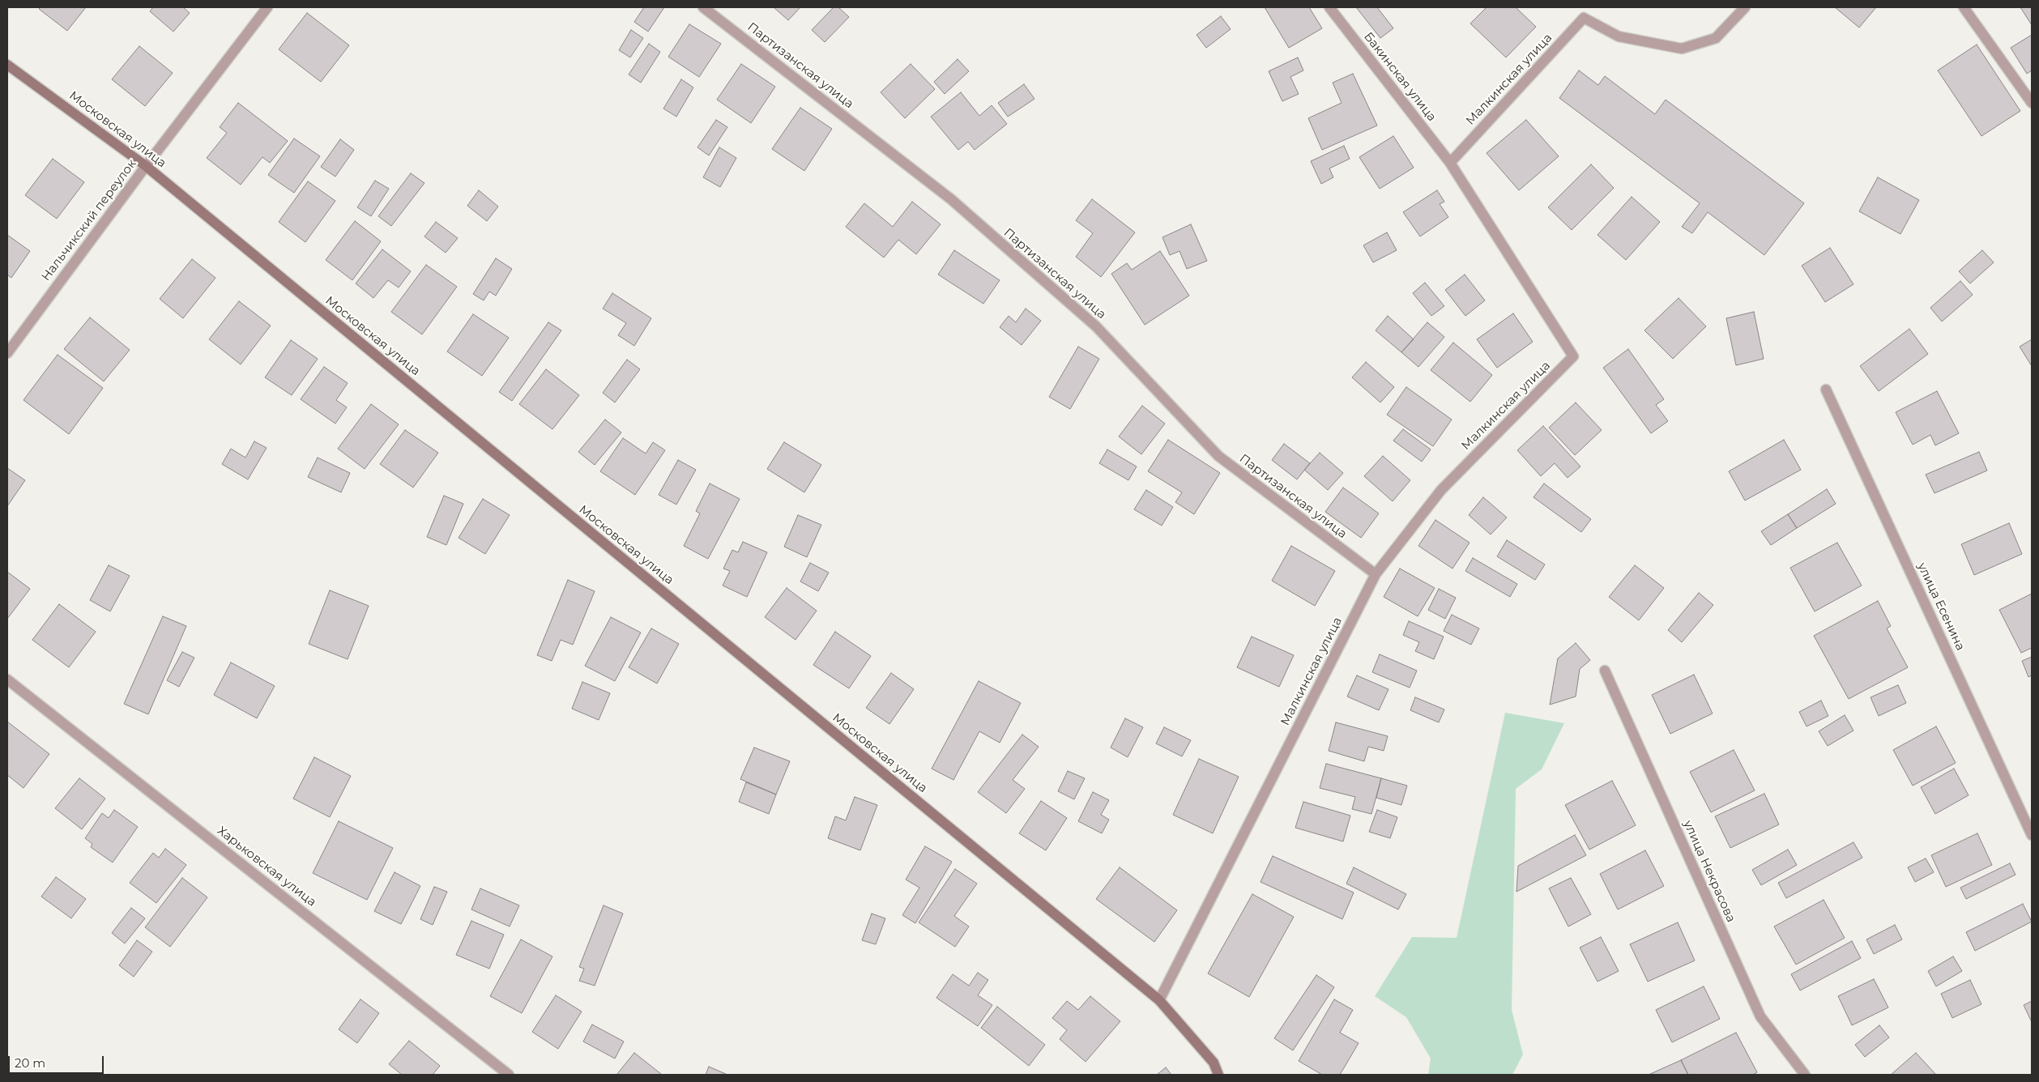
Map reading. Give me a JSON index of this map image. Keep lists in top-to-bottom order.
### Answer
{
  "streets": {
    "street": [
      "Партизанская улица",
      "Бакинская улица",
      "Малкинская улица",
      "Московская улица",
      "Нальчикский переулок",
      "улица Есенина",
      "Харьковская улица",
      "улица Некрасова"
    ]
  },
  "crossings": [
    ["Партизанская улица", "Малкинская улица"],
    ["Бакинская улица", "Малкинская улица"],
    ["Малкинская улица", "Московская улица"],
    ["Московская улица", "Нальчикский переулок"]
  ],
  "scale_bar": "20 m"
}
